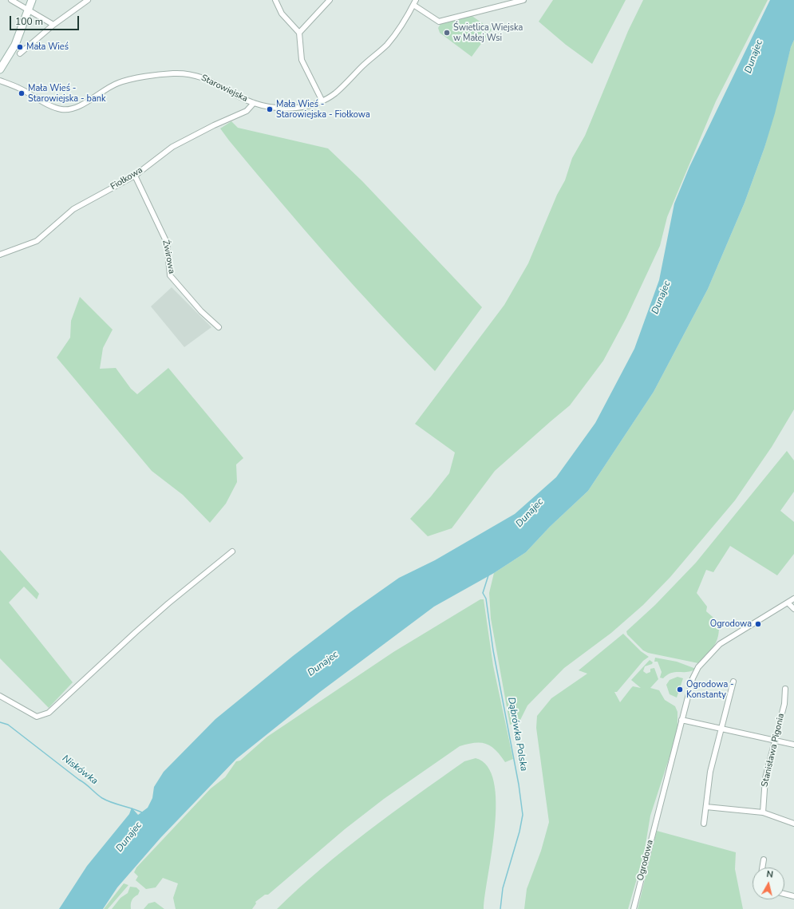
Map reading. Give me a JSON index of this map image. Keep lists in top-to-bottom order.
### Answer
{
  "streets": {
    "street": [
      "Starowiejska",
      "Fiołkowa",
      "Żwirowa",
      "Stanisława Pigonia",
      "Ogrodowa"
    ]
  },
  "crossings": [
    ["Starowiejska", "Fiołkowa"],
    ["Fiołkowa", "Żwirowa"]
  ],
  "water": ["Dunajec", "Dąbrówka Polska", "Niskówka"],
  "places": [
    "Świetlica Wiejska w Małej Wsi",
    "Mała Wieś",
    "Mała Wieś - Starowiejska - bank",
    "Mała Wieś - Starowiejska - Fiołkowa",
    "Ogrodowa",
    "Ogrodowa - Konstanty"
  ],
  "scale_bar": "100 m",
  "north": "top"
}
